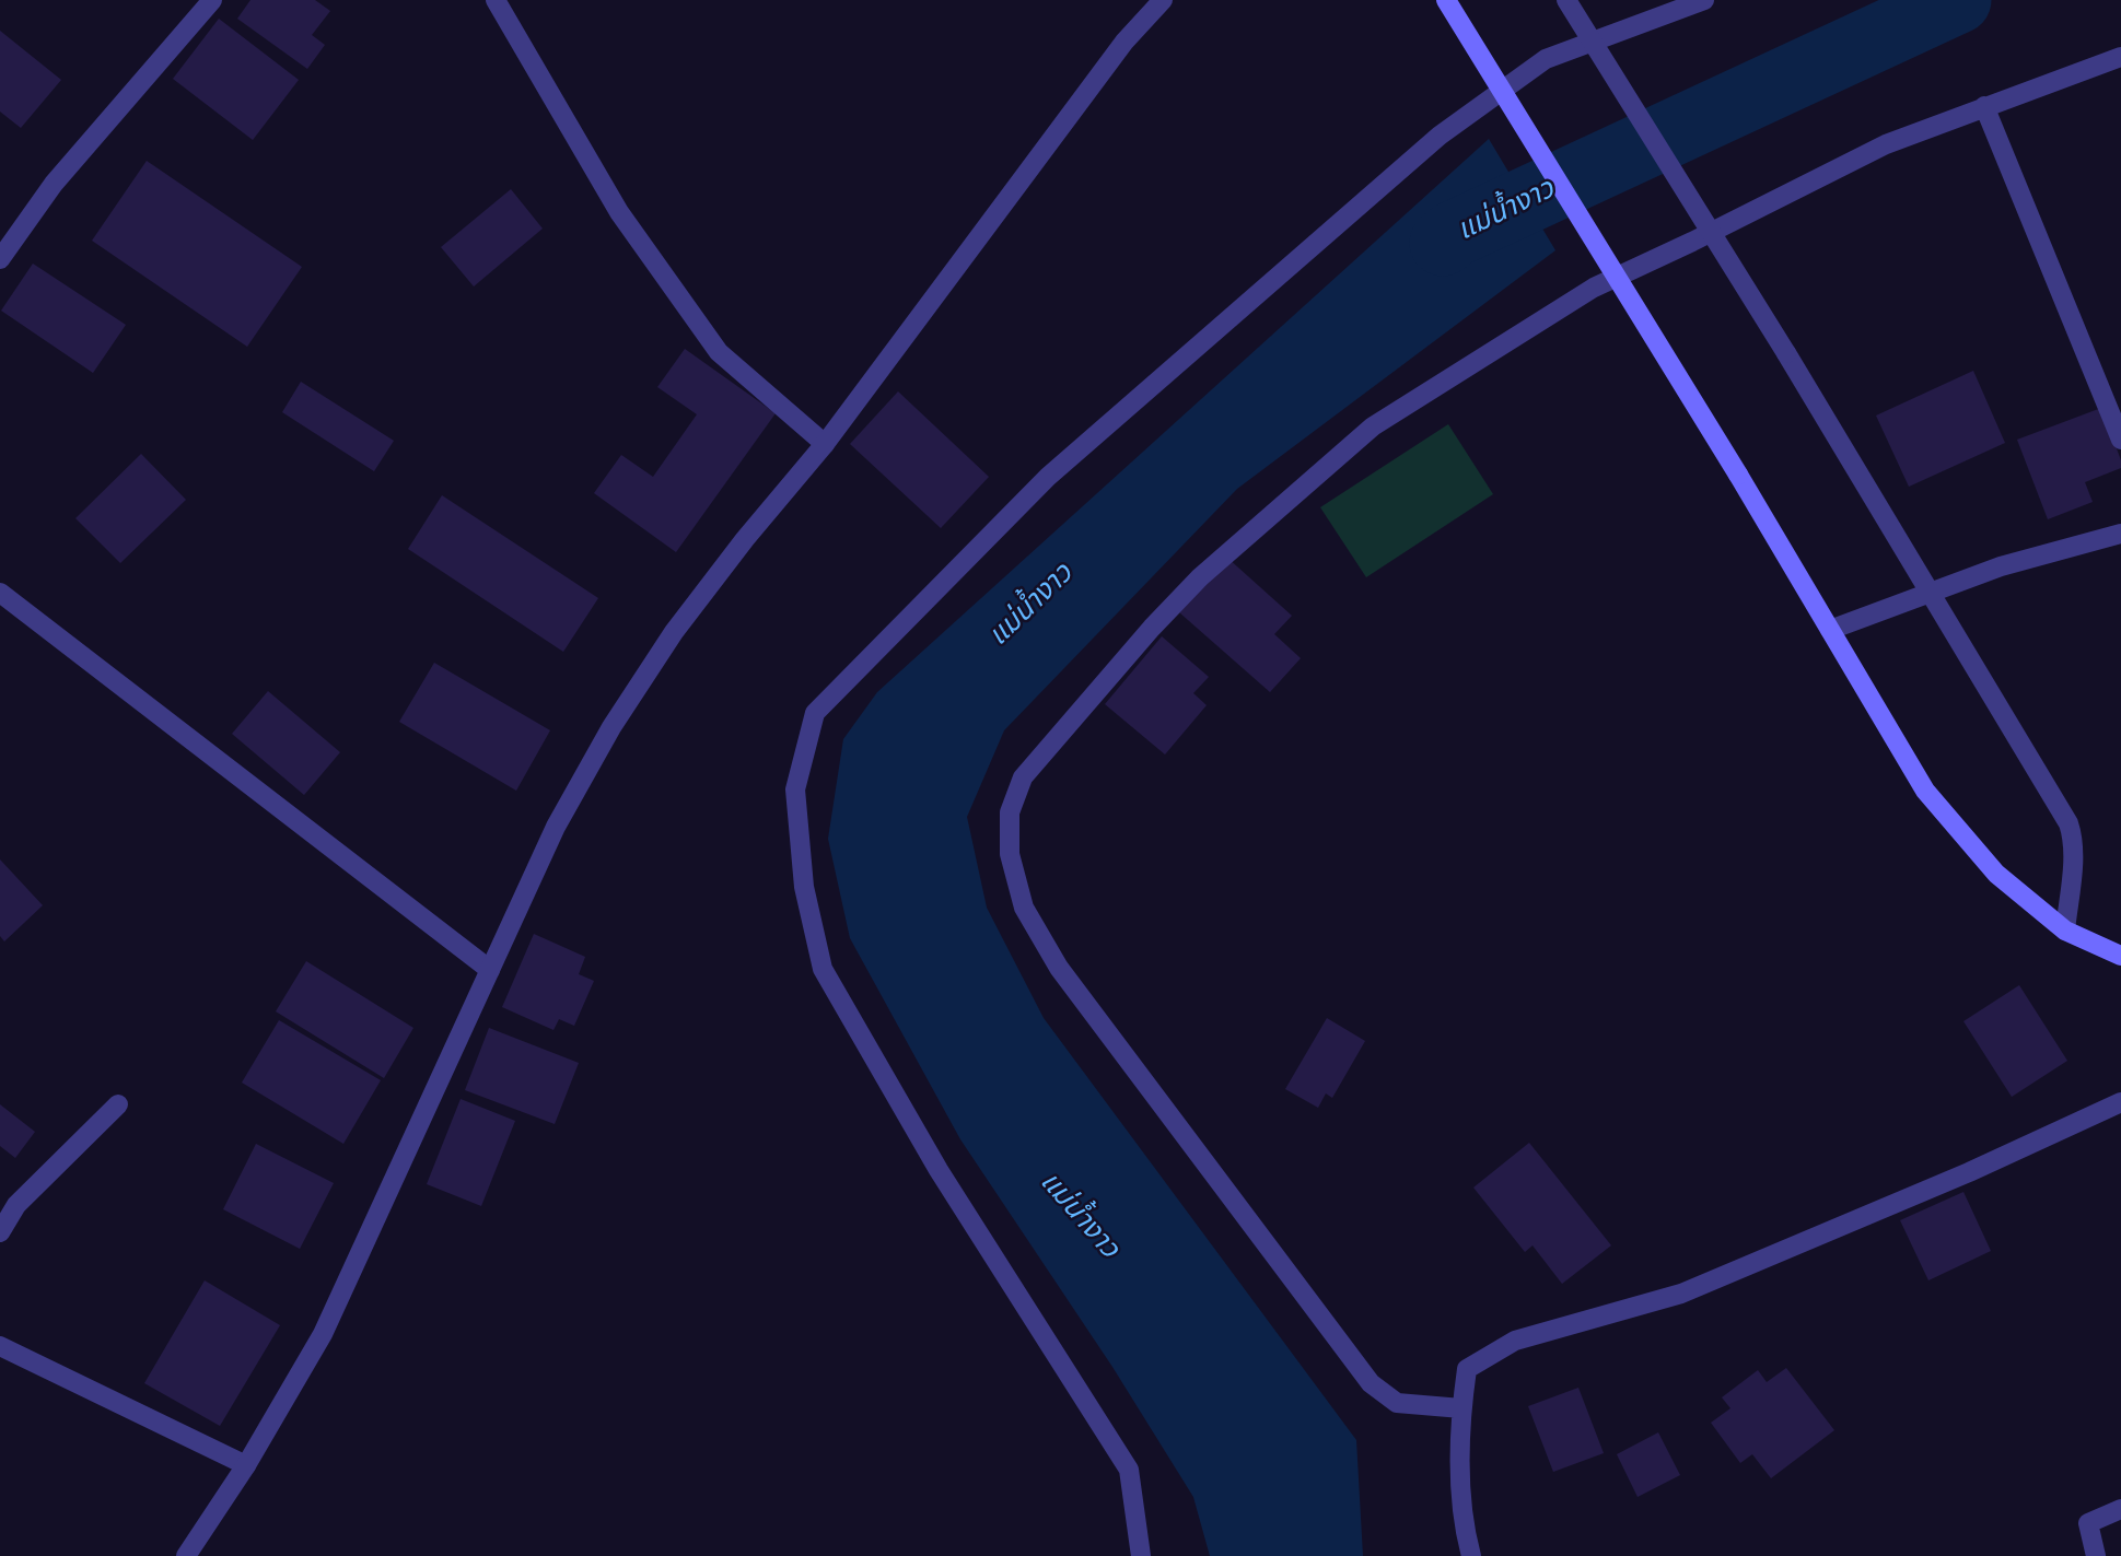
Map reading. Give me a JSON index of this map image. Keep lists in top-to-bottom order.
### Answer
{
  "water": ["แม่น้ำงาว"]
}
